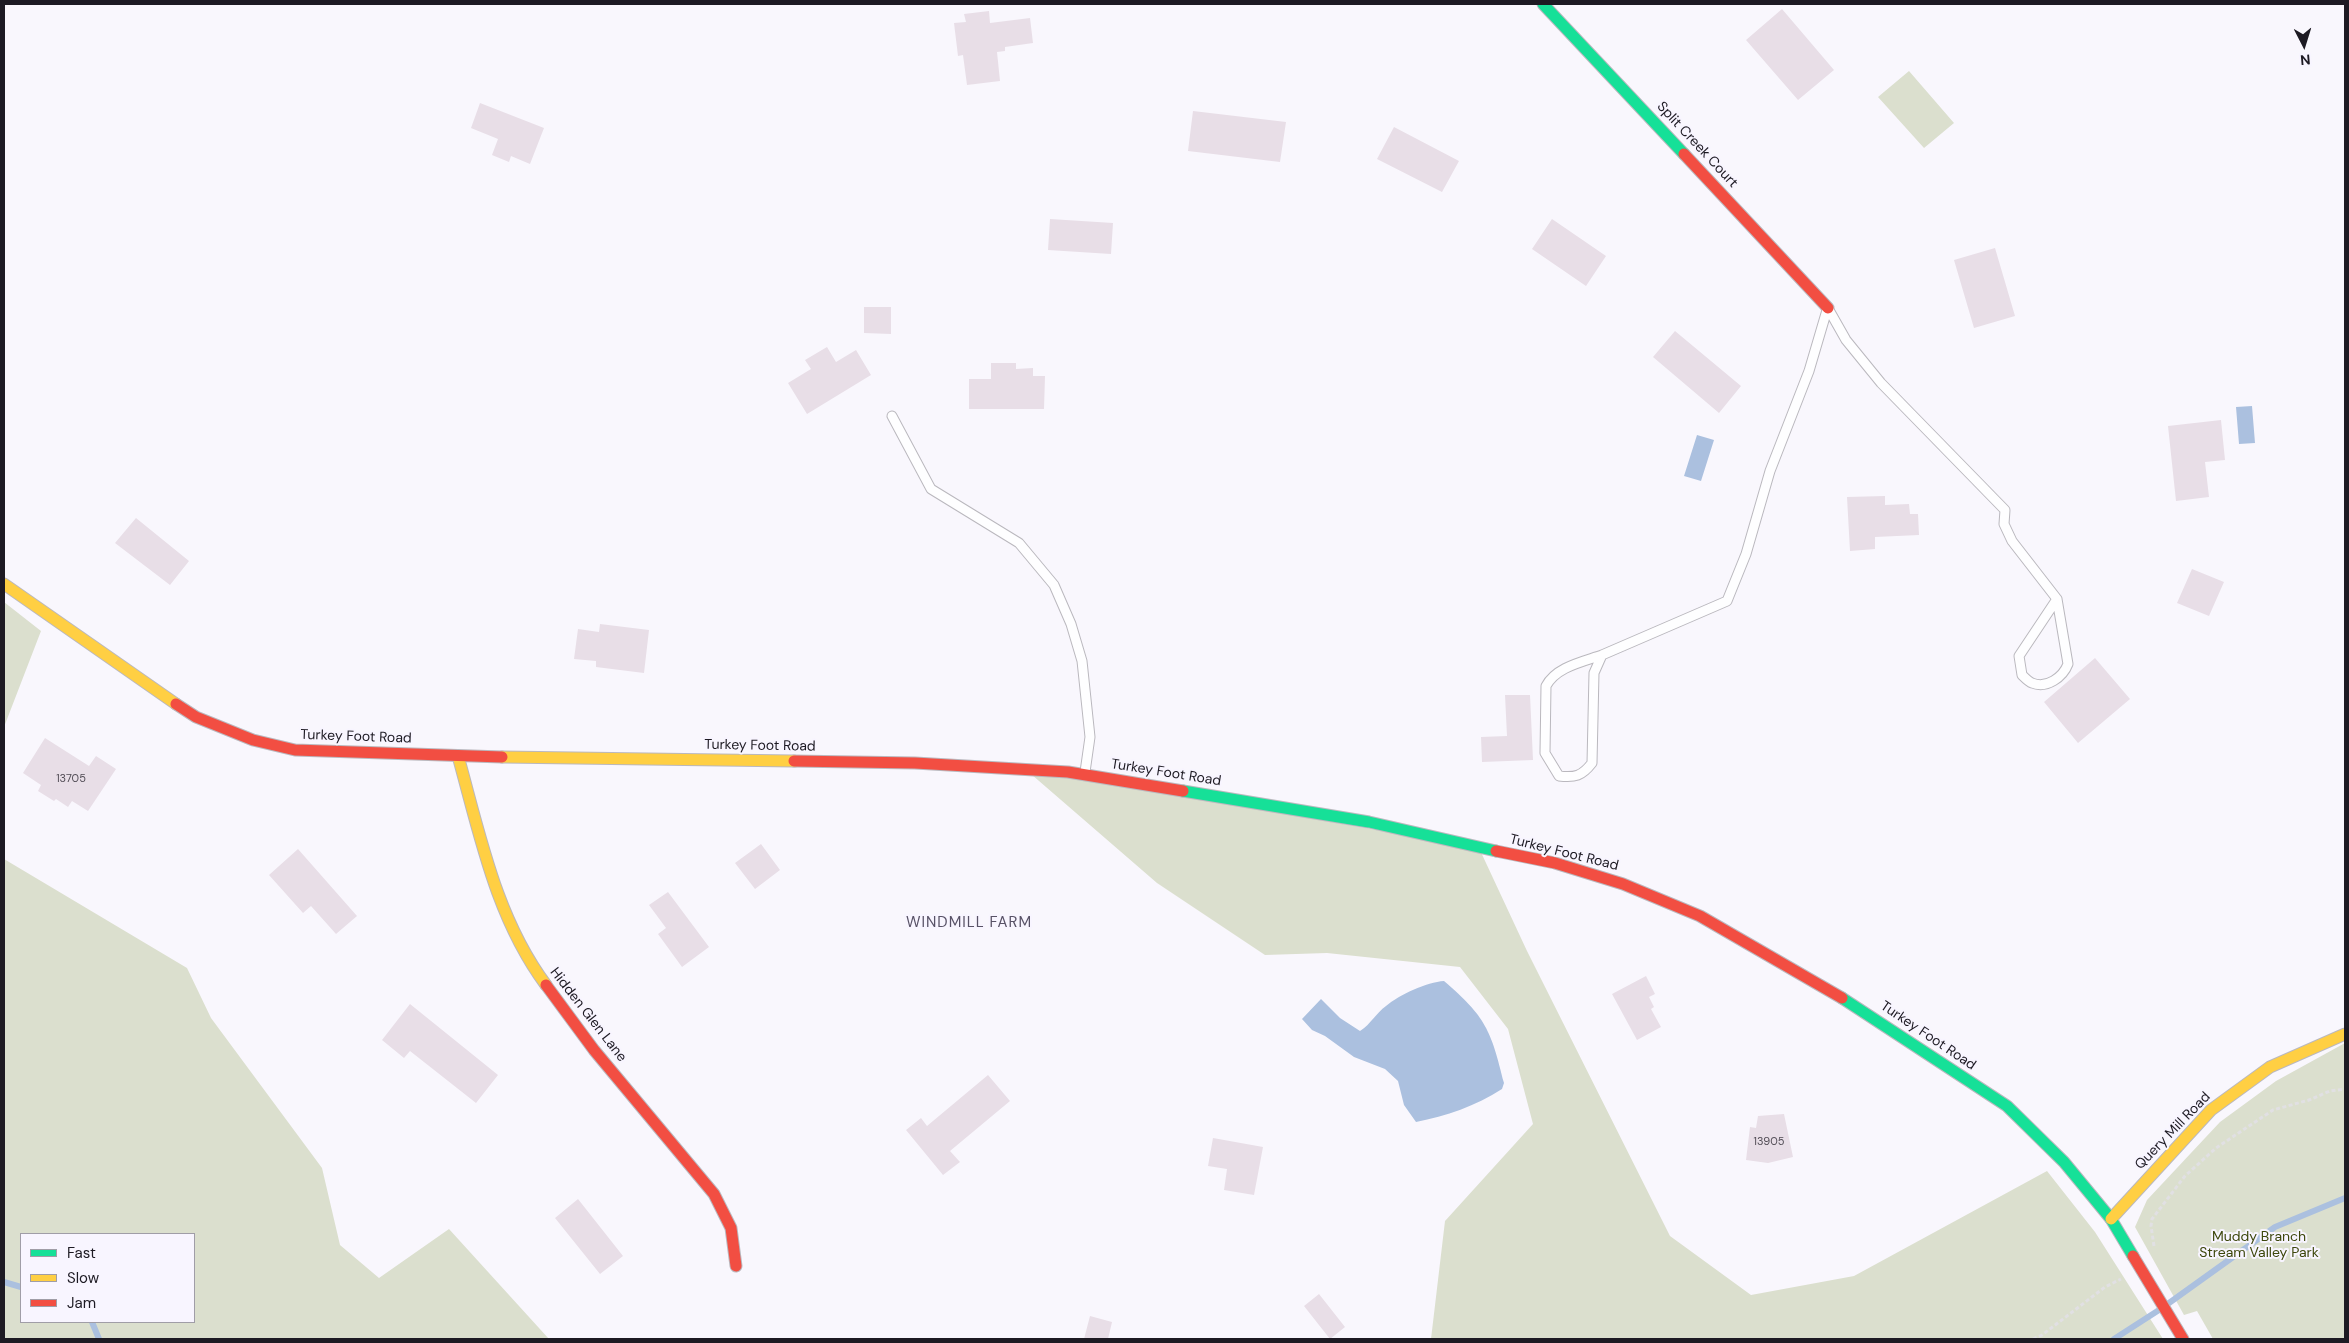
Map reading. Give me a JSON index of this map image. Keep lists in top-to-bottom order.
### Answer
{
  "streets": {
    "street": [
      "Split Creek Court",
      "Turkey Foot Road",
      "Hidden Glen Lane",
      "Query Mill Road"
    ]
  },
  "crossings": [
    ["Turkey Foot Road", "Hidden Glen Lane"],
    ["Turkey Foot Road", "Query Mill Road"]
  ],
  "districts": ["WINDMILL FARM"],
  "parks": ["Muddy Branch Stream Valley Park"],
  "house_numbers": ["13705", "13905"],
  "legend": ["Fast", "Slow", "Jam"],
  "north": "bottom"
}
